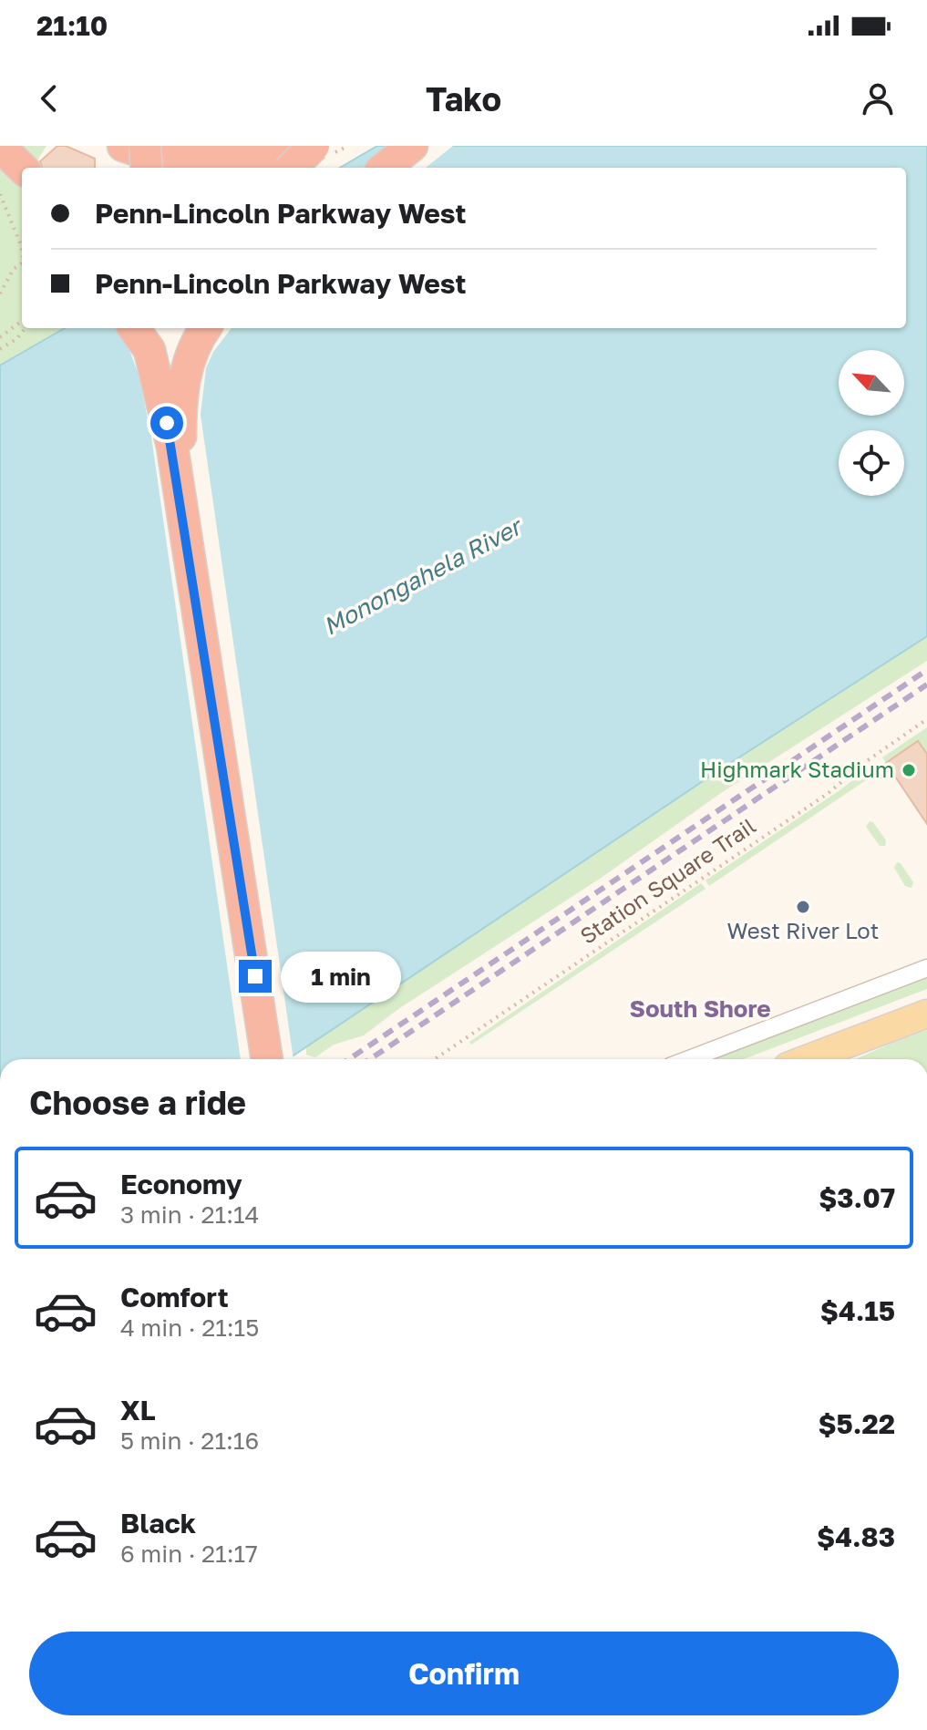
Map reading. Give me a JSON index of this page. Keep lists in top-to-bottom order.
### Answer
{
  "streets": {
    "path": ["Station Square Trail"]
  },
  "districts": ["South Shore"],
  "water": ["Monongahela River"],
  "places": ["Highmark Stadium", "West River Lot"],
  "north": "top left",
  "page": {
    "status": "21:10",
    "header": "Tako",
    "banner": ["Penn-Lincoln Parkway West", "Penn-Lincoln Parkway West"],
    "bubble": "1 min",
    "heading": "Choose a ride",
    "list": [
      {
        "name": "Economy",
        "note": "3 min · 21:14",
        "value": "$3.07"
      },
      {
        "name": "Comfort",
        "note": "4 min · 21:15",
        "value": "$4.15"
      },
      {
        "name": "XL",
        "note": "5 min · 21:16",
        "value": "$5.22"
      },
      {
        "name": "Black",
        "note": "6 min · 21:17",
        "value": "$4.83"
      }
    ],
    "buttons": "Confirm"
  }
}
